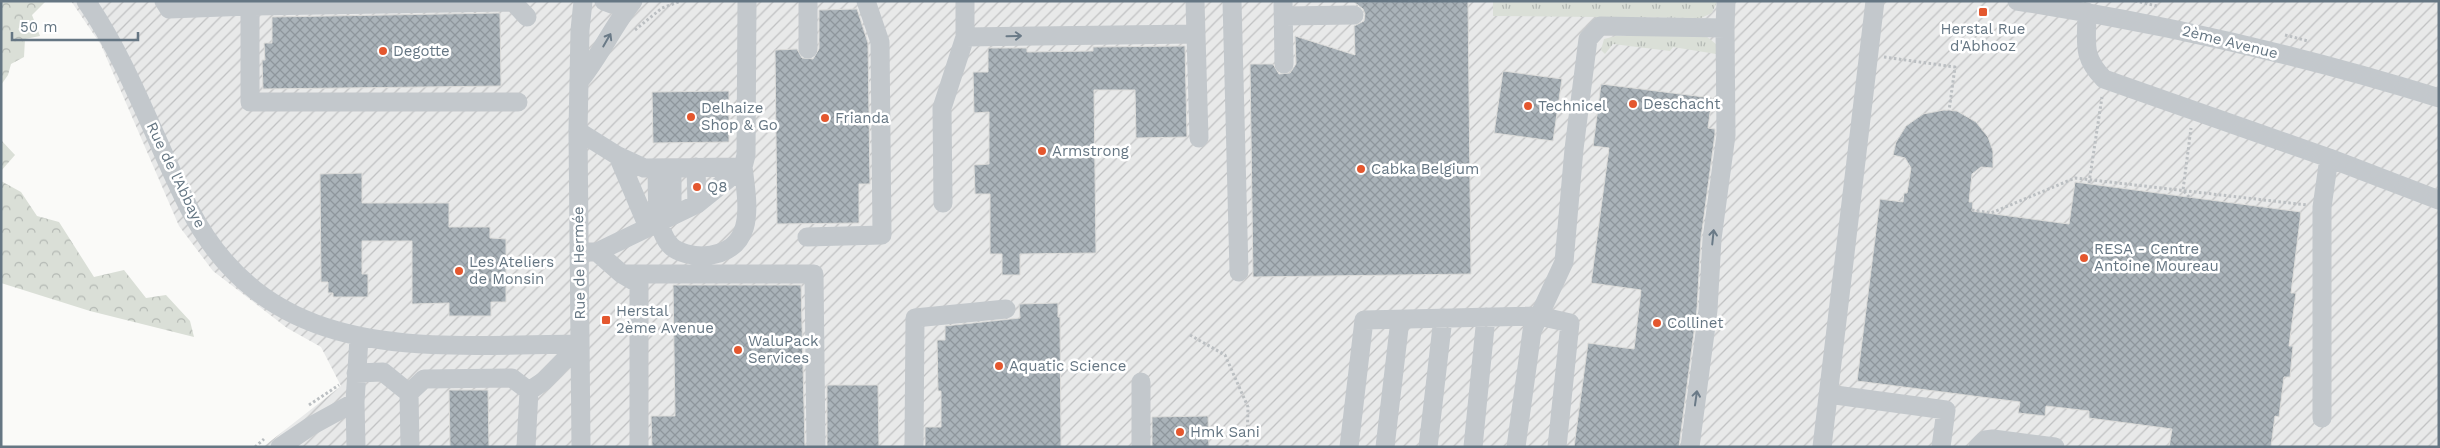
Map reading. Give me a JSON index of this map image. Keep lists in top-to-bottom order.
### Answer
{
  "streets": {
    "street": ["2ème Avenue", "Rue de l'Abbaye", "Rue de Hermée"]
  },
  "crossings": [
    ["Rue de l'Abbaye", "Rue de Hermée"]
  ],
  "places": {
    "transit": ["Herstal Rue d'Abhooz", "Herstal 2ème Avenue"],
    "other": [
      "Degotte",
      "Deschacht",
      "Technicel",
      "Delhaize Shop & Go",
      "Frianda",
      "Armstrong",
      "Cabka Belgium",
      "Q8",
      "RESA - Centre Antoine Moureau",
      "Les Ateliers de Monsin",
      "Collinet",
      "WaluPack Services",
      "Aquatic Science",
      "Hmk Sani"
    ]
  },
  "scale_bar": "50 m"
}
